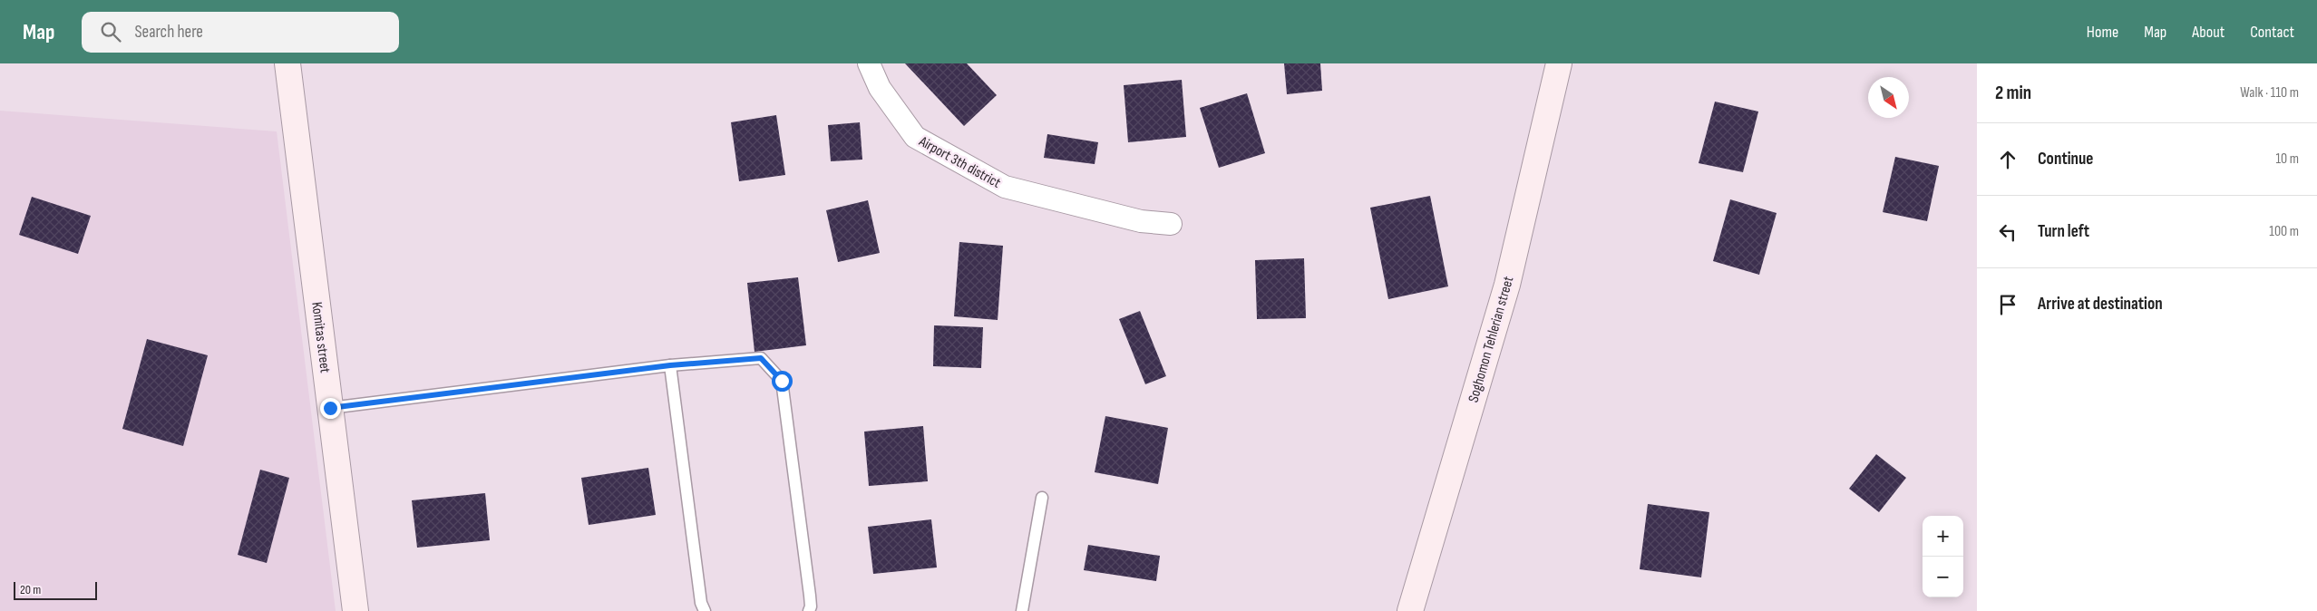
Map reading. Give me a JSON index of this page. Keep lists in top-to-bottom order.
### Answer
{
  "streets": {
    "street": ["Airport 3th district", "Komitas street", "Soghomon Tehlerian street"]
  },
  "scale_bar": "20 m",
  "north": "bottom right",
  "page": {
    "header": "Map",
    "search": "Search here",
    "nav": [
      "Home",
      "Map",
      "About",
      "Contact"
    ],
    "heading": ["2 min", "Walk · 110 m"],
    "list": [
      ["Continue", "10 m"],
      ["Turn left", "100 m"],
      "Arrive at destination"
    ],
    "map_buttons": ["+", "−"],
    "scale": "20 m"
  }
}
